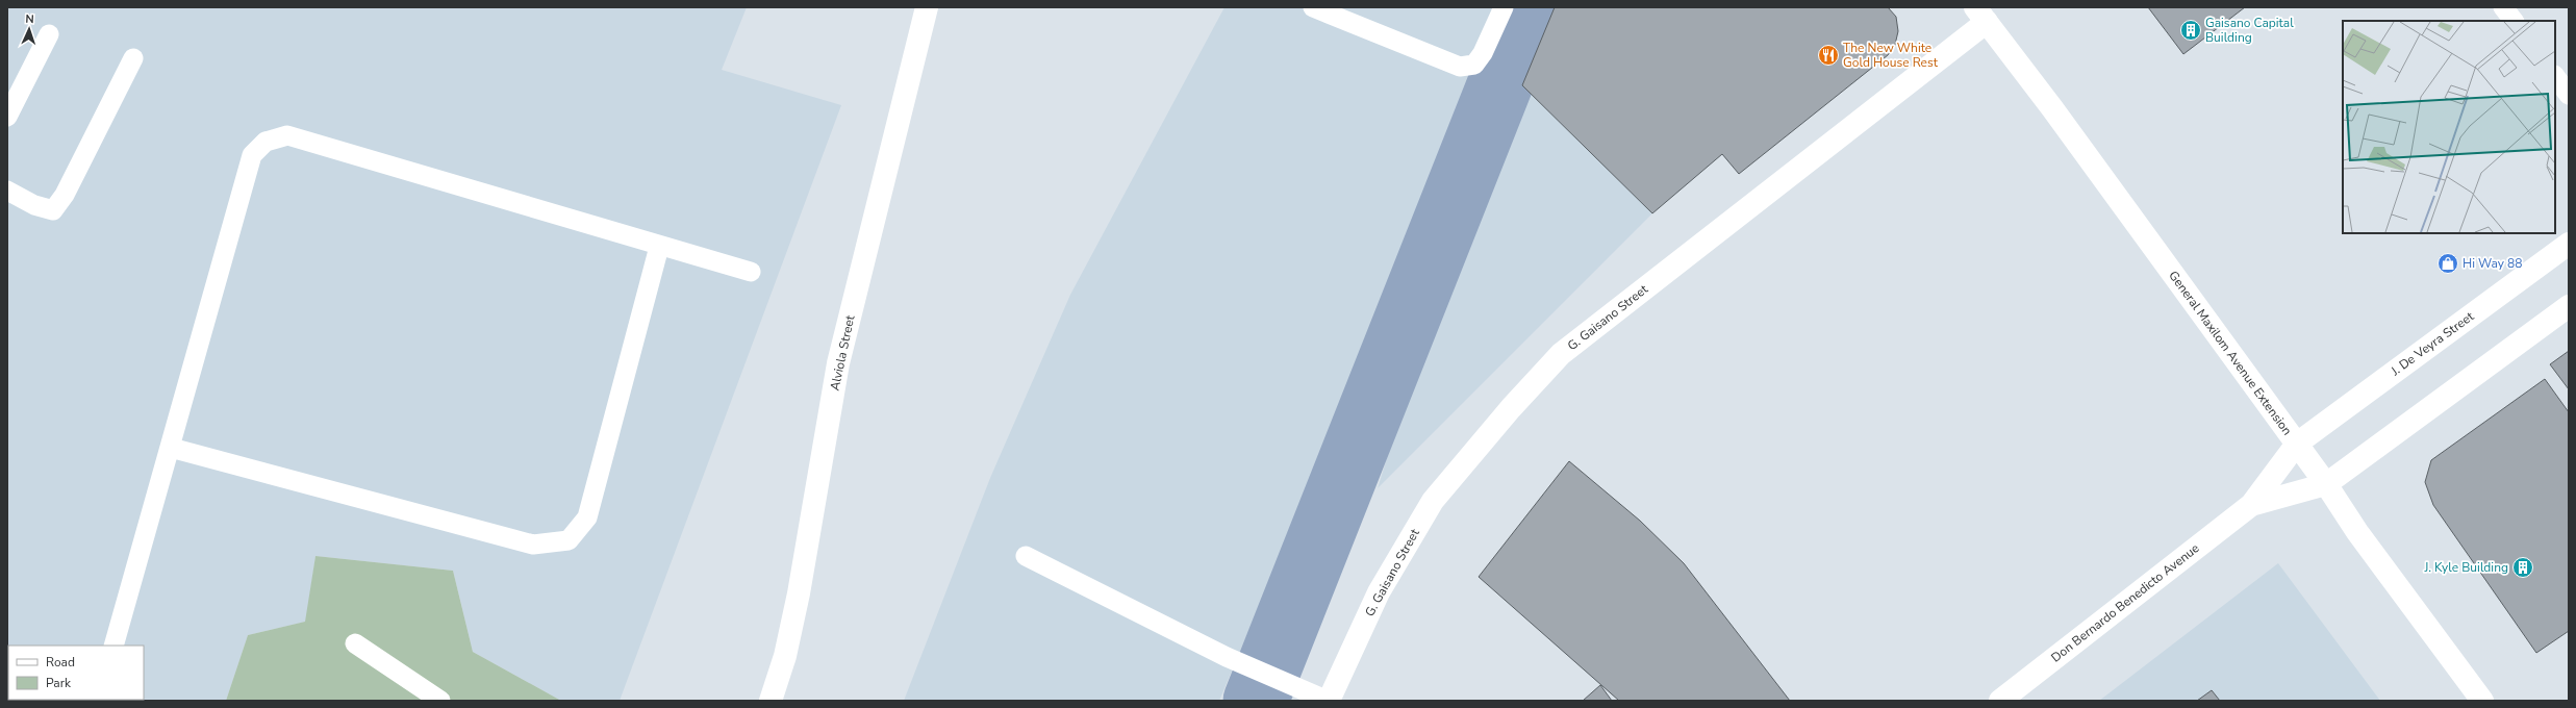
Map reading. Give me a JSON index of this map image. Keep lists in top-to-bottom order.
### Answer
{
  "streets": {
    "street": [
      "G. Gaisano Street",
      "J. De Veyra Street",
      "Alviola Street",
      "General Maxilom Avenue Extension",
      "Don Bernardo Benedicto Avenue"
    ]
  },
  "crossings": [
    ["G. Gaisano Street", "General Maxilom Avenue Extension"],
    ["J. De Veyra Street", "General Maxilom Avenue Extension"],
    ["J. De Veyra Street", "Don Bernardo Benedicto Avenue"],
    ["General Maxilom Avenue Extension", "Don Bernardo Benedicto Avenue"]
  ],
  "places": {
    "building": ["Gaisano Capital Building", "J. Kyle Building"],
    "restaurant": ["The New White Gold House Rest"],
    "shop": ["Hi Way 88"]
  },
  "legend": ["Road", "Park"],
  "north": "top"
}
